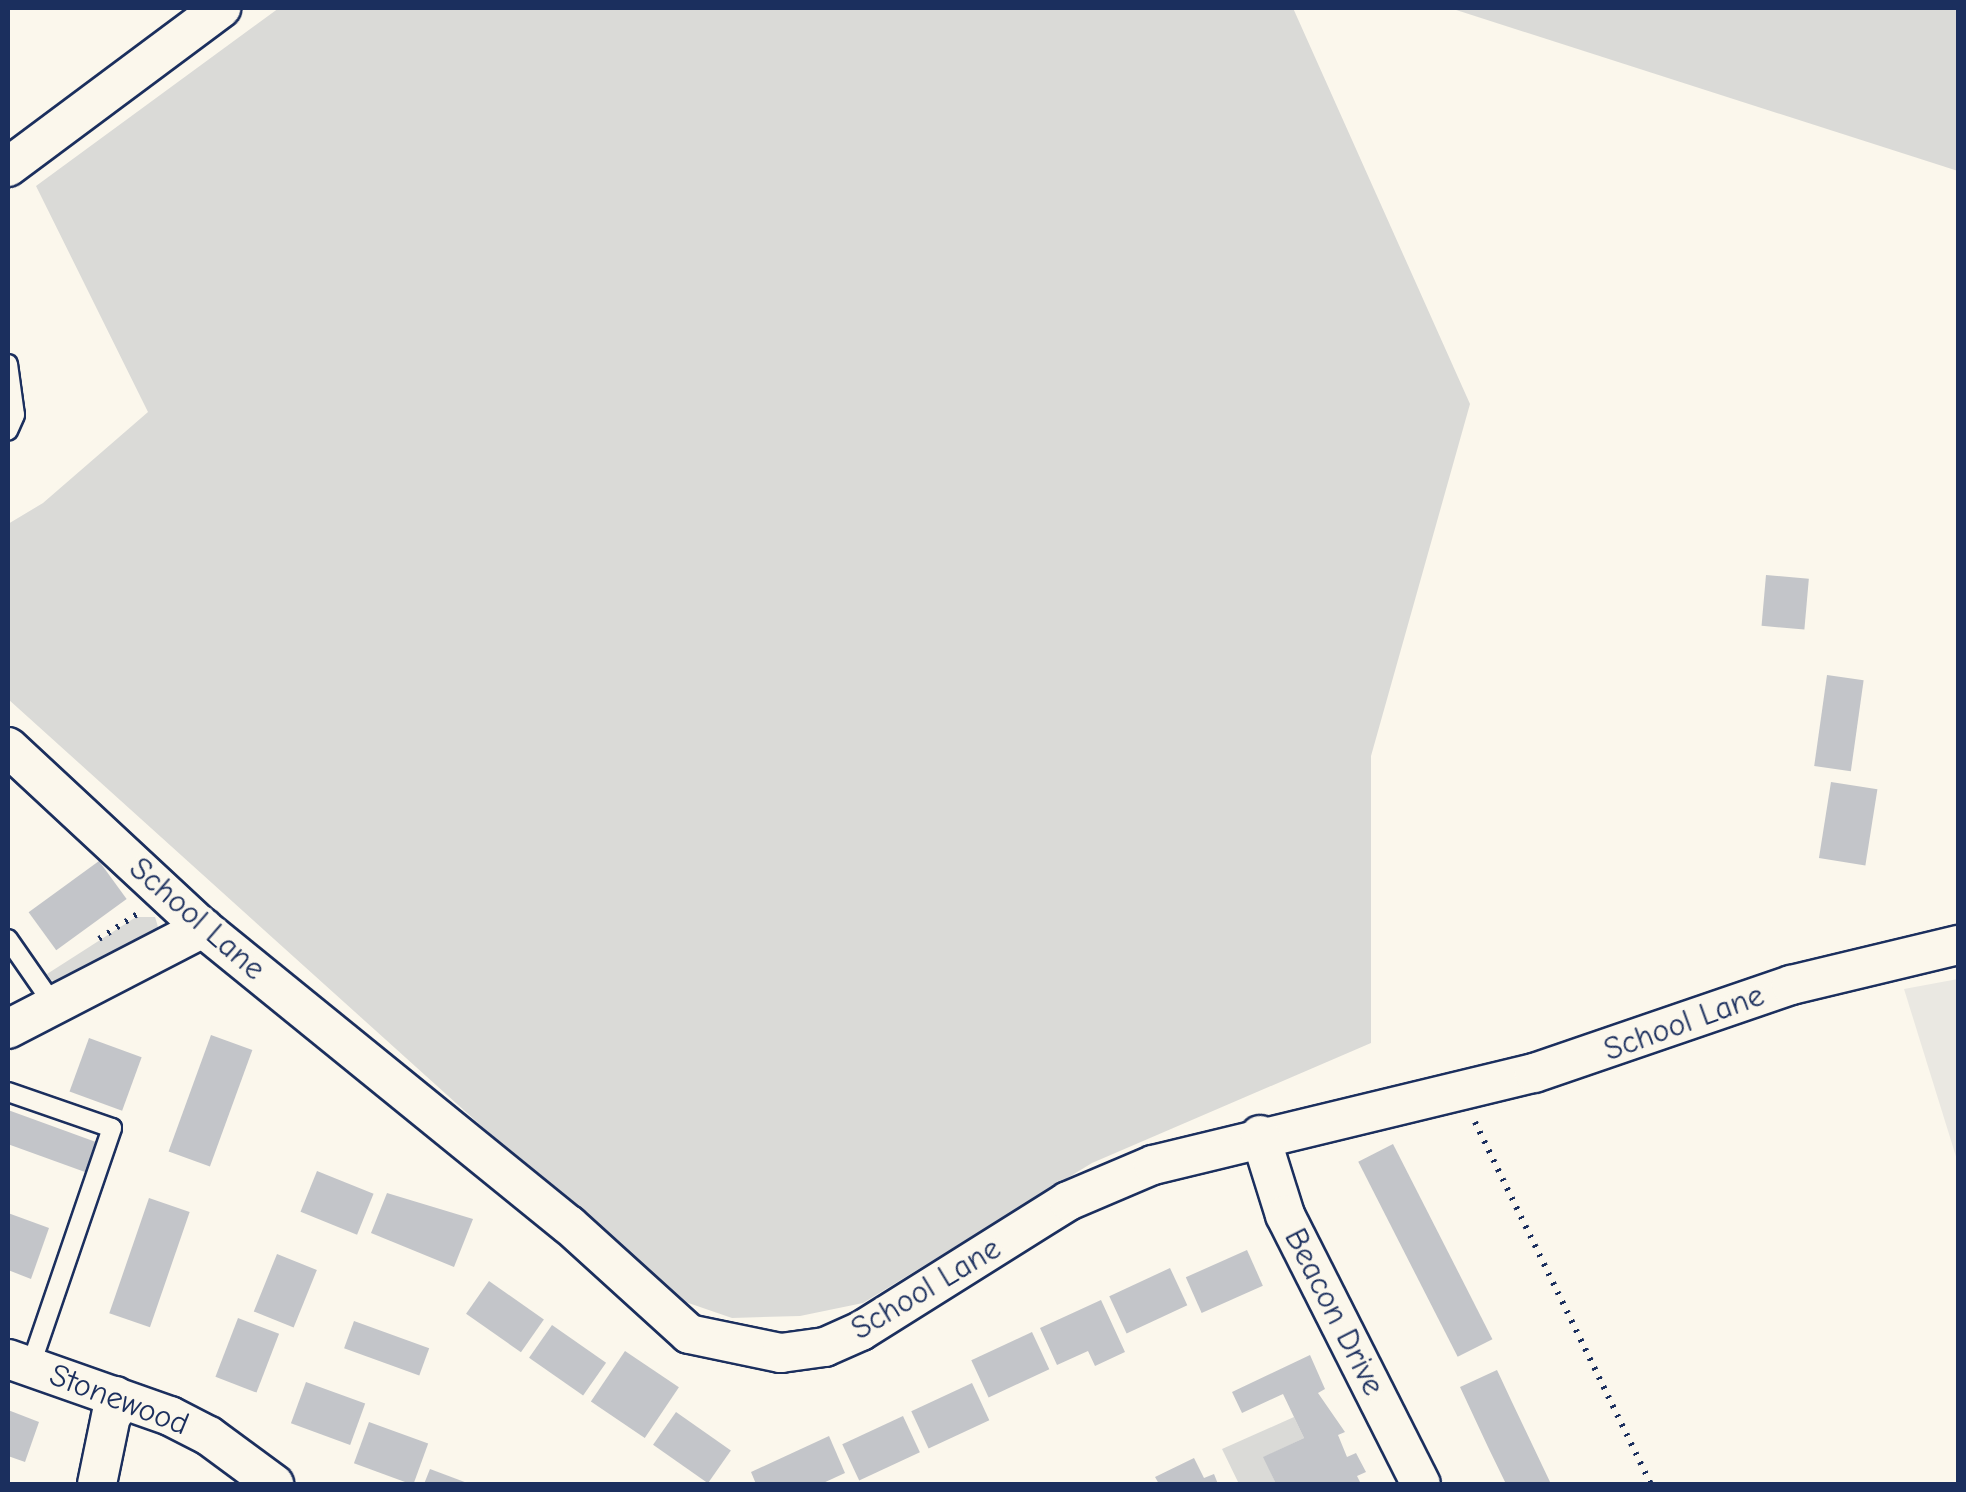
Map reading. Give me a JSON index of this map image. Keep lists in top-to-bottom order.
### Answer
{
  "streets": {
    "street": ["School Lane", "Beacon Drive", "Stonewood"]
  },
  "crossings": [
    ["School Lane", "Beacon Drive"]
  ]
}
